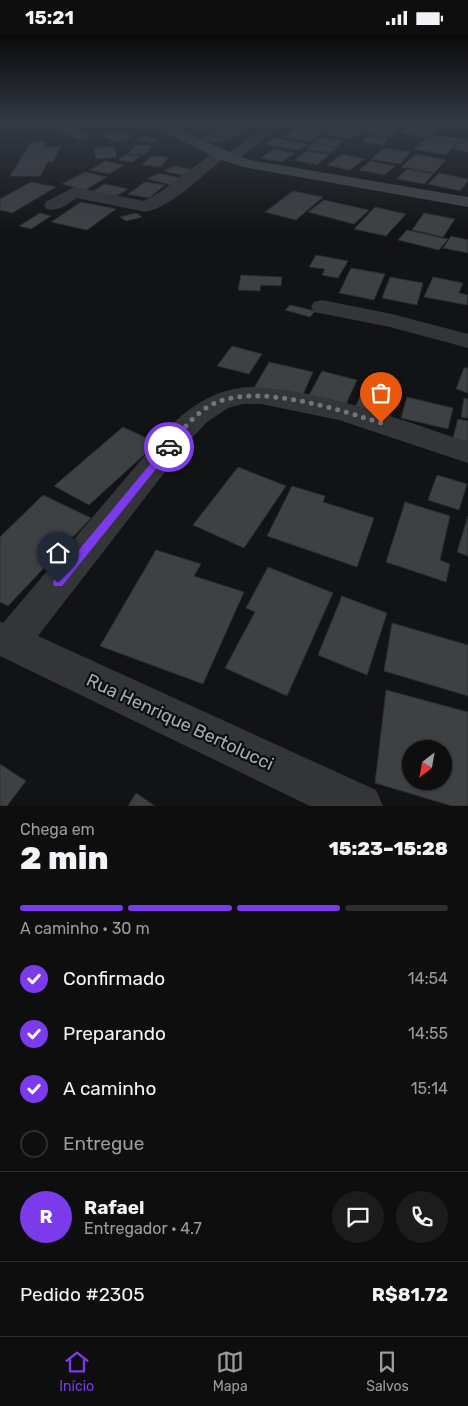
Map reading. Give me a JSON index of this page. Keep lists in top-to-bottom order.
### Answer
{
  "streets": {
    "street": ["Rua Henrique Bertolucci"]
  },
  "north": "bottom left",
  "page": {
    "status": "15:21",
    "heading": ["2 min", "Chega em", "15:23–15:28"],
    "panel": [
      "Rafael",
      "Entregador · 4.7",
      "Pedido #2305",
      "R$81.72"
    ],
    "bar": "A caminho · 30 m",
    "list": [
      ["Confirmado", "14:54"],
      ["Preparando", "14:55"],
      ["A caminho", "15:14"],
      "Entregue"
    ],
    "round": "R",
    "tabs": ["Início", "Mapa", "Salvos"]
  }
}
